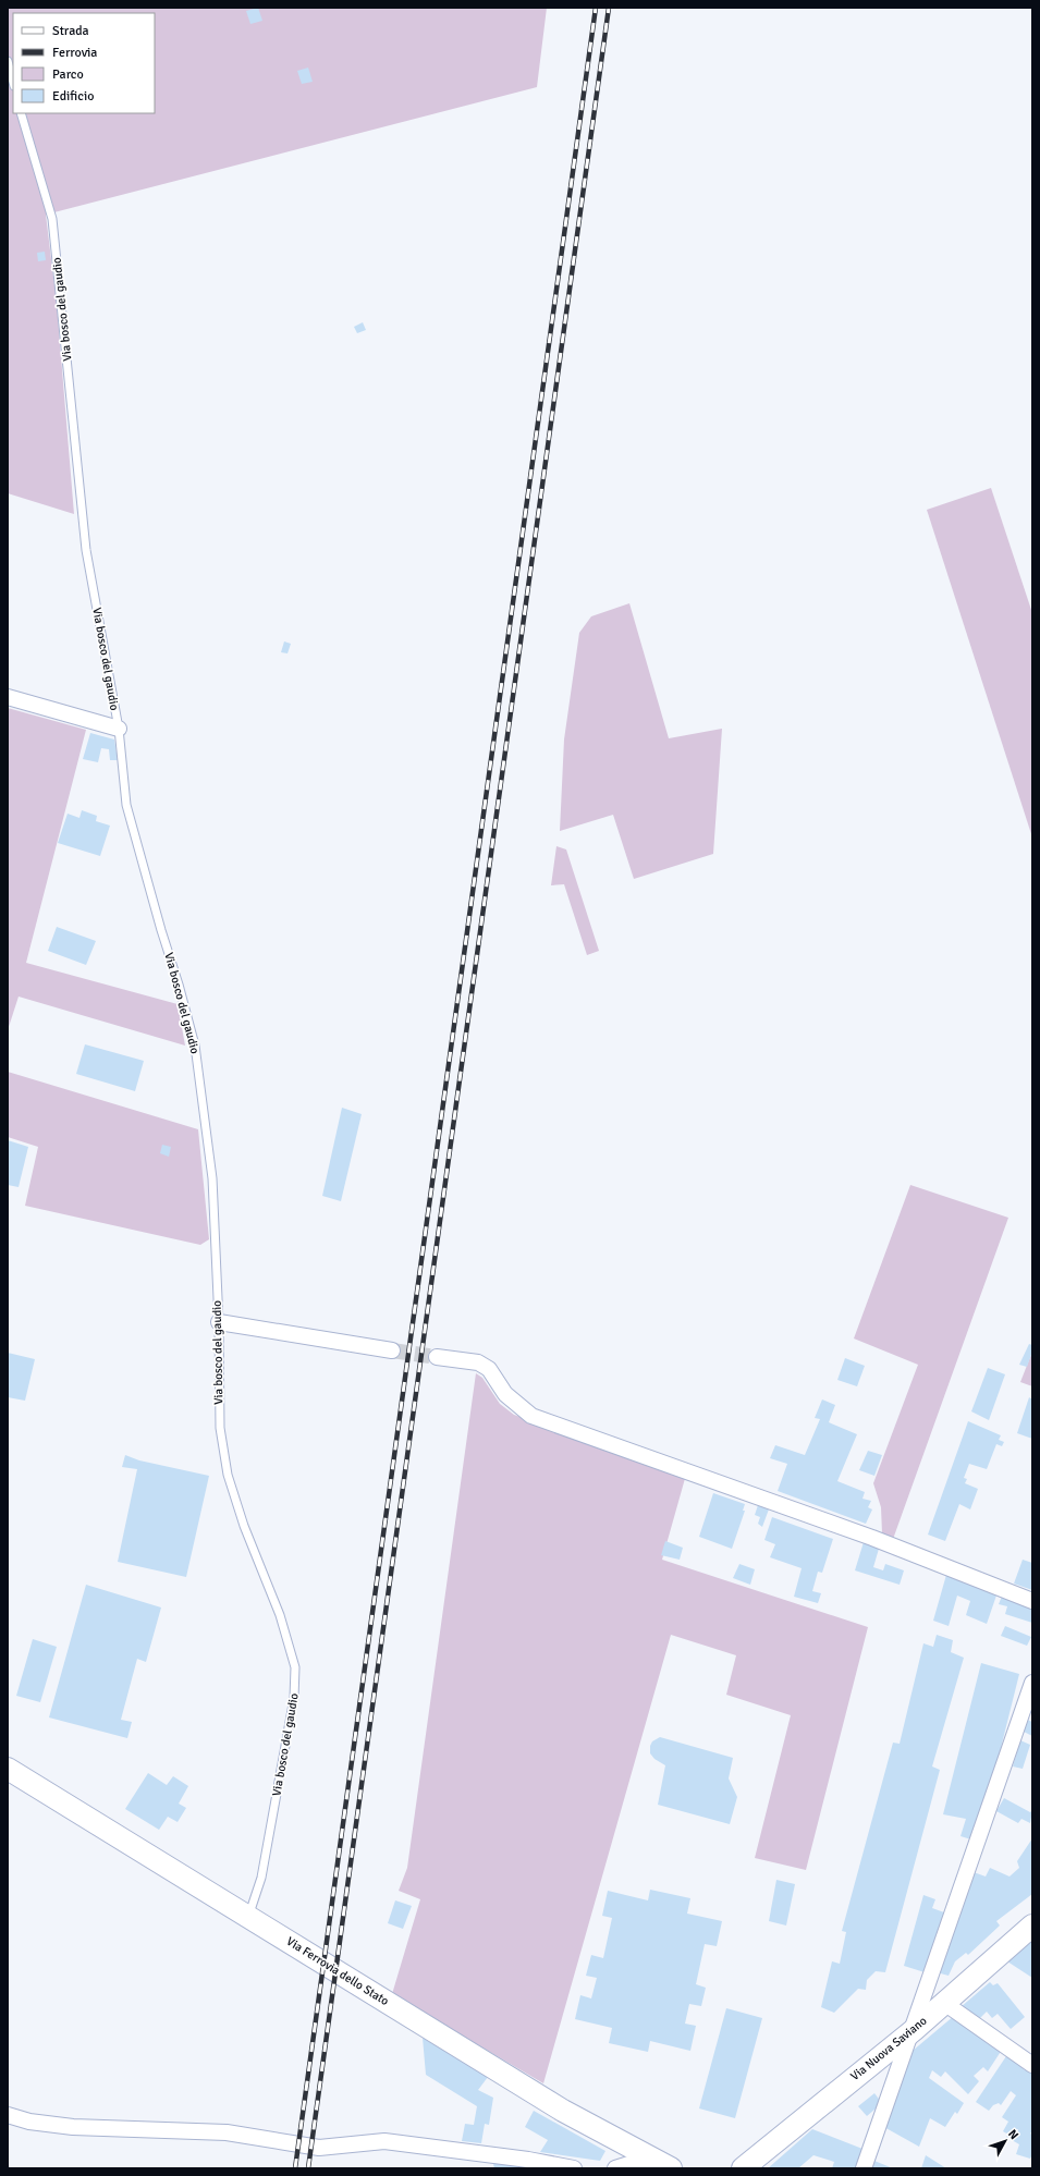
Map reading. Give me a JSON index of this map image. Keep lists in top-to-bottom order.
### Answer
{
  "streets": {
    "main road": ["Via Ferrovia dello Stato", "Via Nuova Saviano"],
    "lane": ["Via bosco del gaudio"]
  },
  "crossings": [
    ["Via bosco del gaudio", "Via Ferrovia dello Stato"]
  ],
  "legend": [
    "Strada",
    "Ferrovia",
    "Parco",
    "Edificio"
  ],
  "north": "top right"
}
